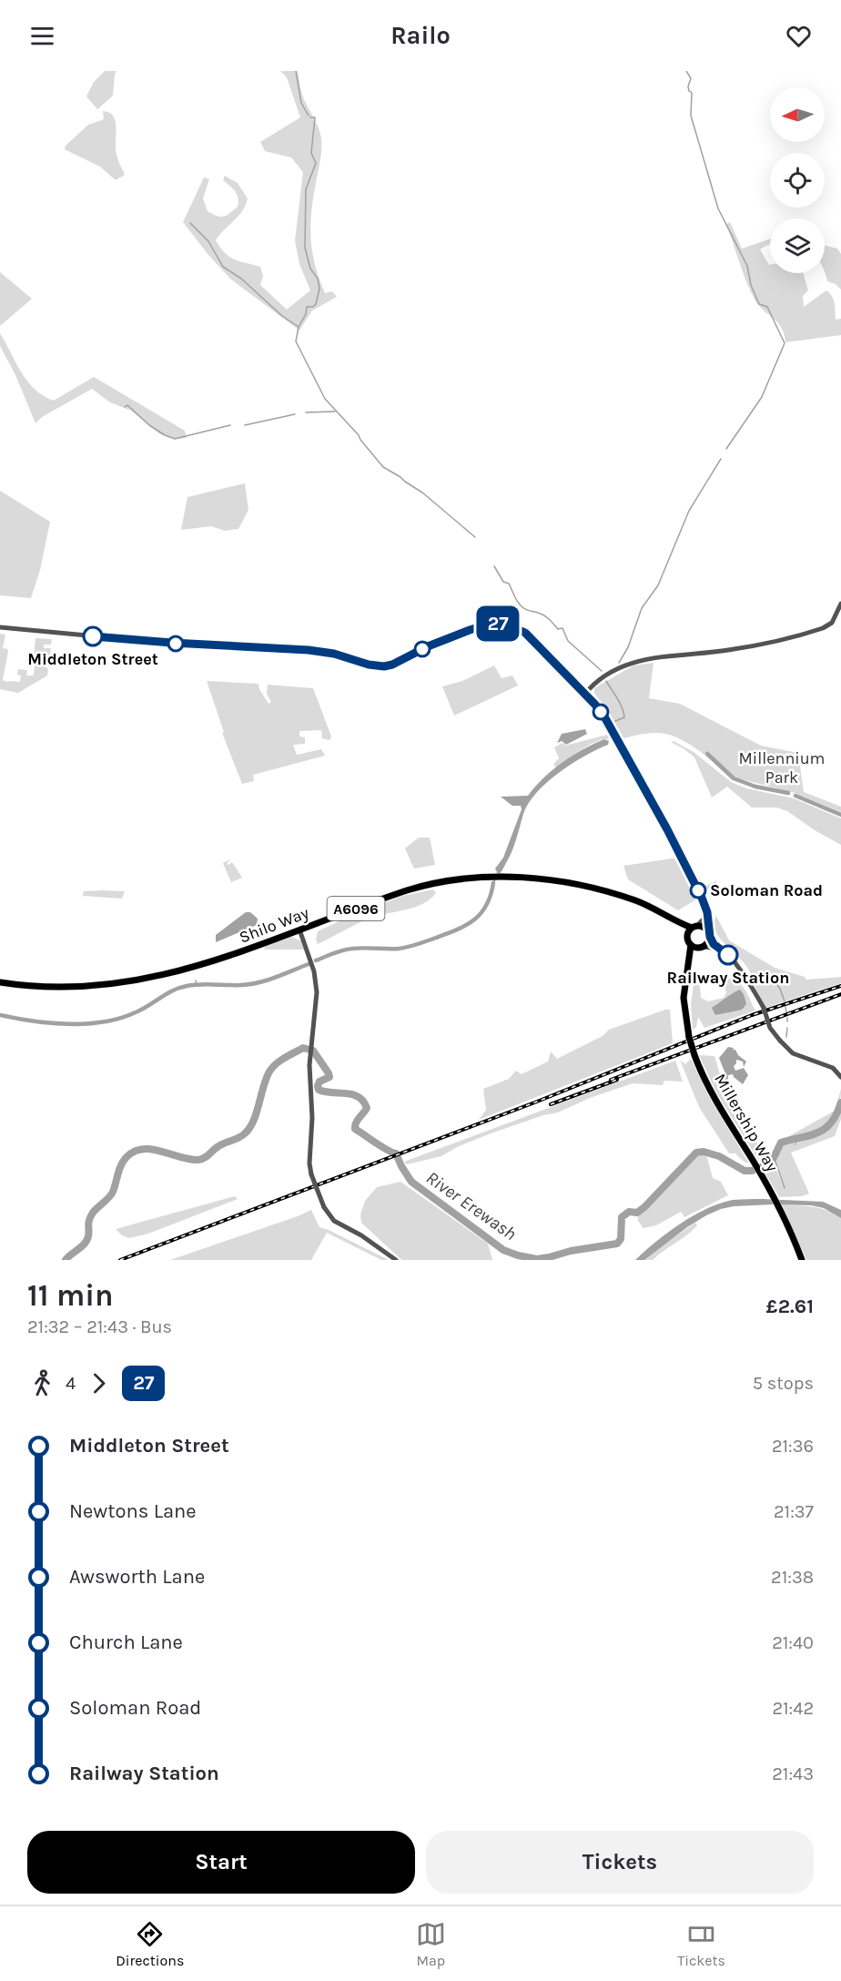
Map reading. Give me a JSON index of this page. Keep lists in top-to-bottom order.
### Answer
{
  "streets": {
    "main road": ["A6096", "Shilo Way", "Millership Way"]
  },
  "crossings": [
    ["Shilo Way", "Millership Way"]
  ],
  "water": ["River Erewash"],
  "parks": ["Millennium Park"],
  "places": ["Middleton Street", "Soloman Road", "Railway Station"],
  "lines": ["bus line 27"],
  "north": "left",
  "page": {
    "header": "Railo",
    "on_map": "27",
    "heading": ["11 min", "21:32 – 21:43 · Bus", "£2.61"],
    "legs": ["4", "27", "5 stops"],
    "list": [
      {
        "name": "Middleton Street",
        "value": "21:36"
      },
      {
        "name": "Newtons Lane",
        "value": "21:37"
      },
      {
        "name": "Awsworth Lane",
        "value": "21:38"
      },
      {
        "name": "Church Lane",
        "value": "21:40"
      },
      {
        "name": "Soloman Road",
        "value": "21:42"
      },
      {
        "name": "Railway Station",
        "value": "21:43"
      }
    ],
    "buttons": ["Start", "Tickets"],
    "tabs": ["Directions", "Map", "Tickets"]
  }
}
